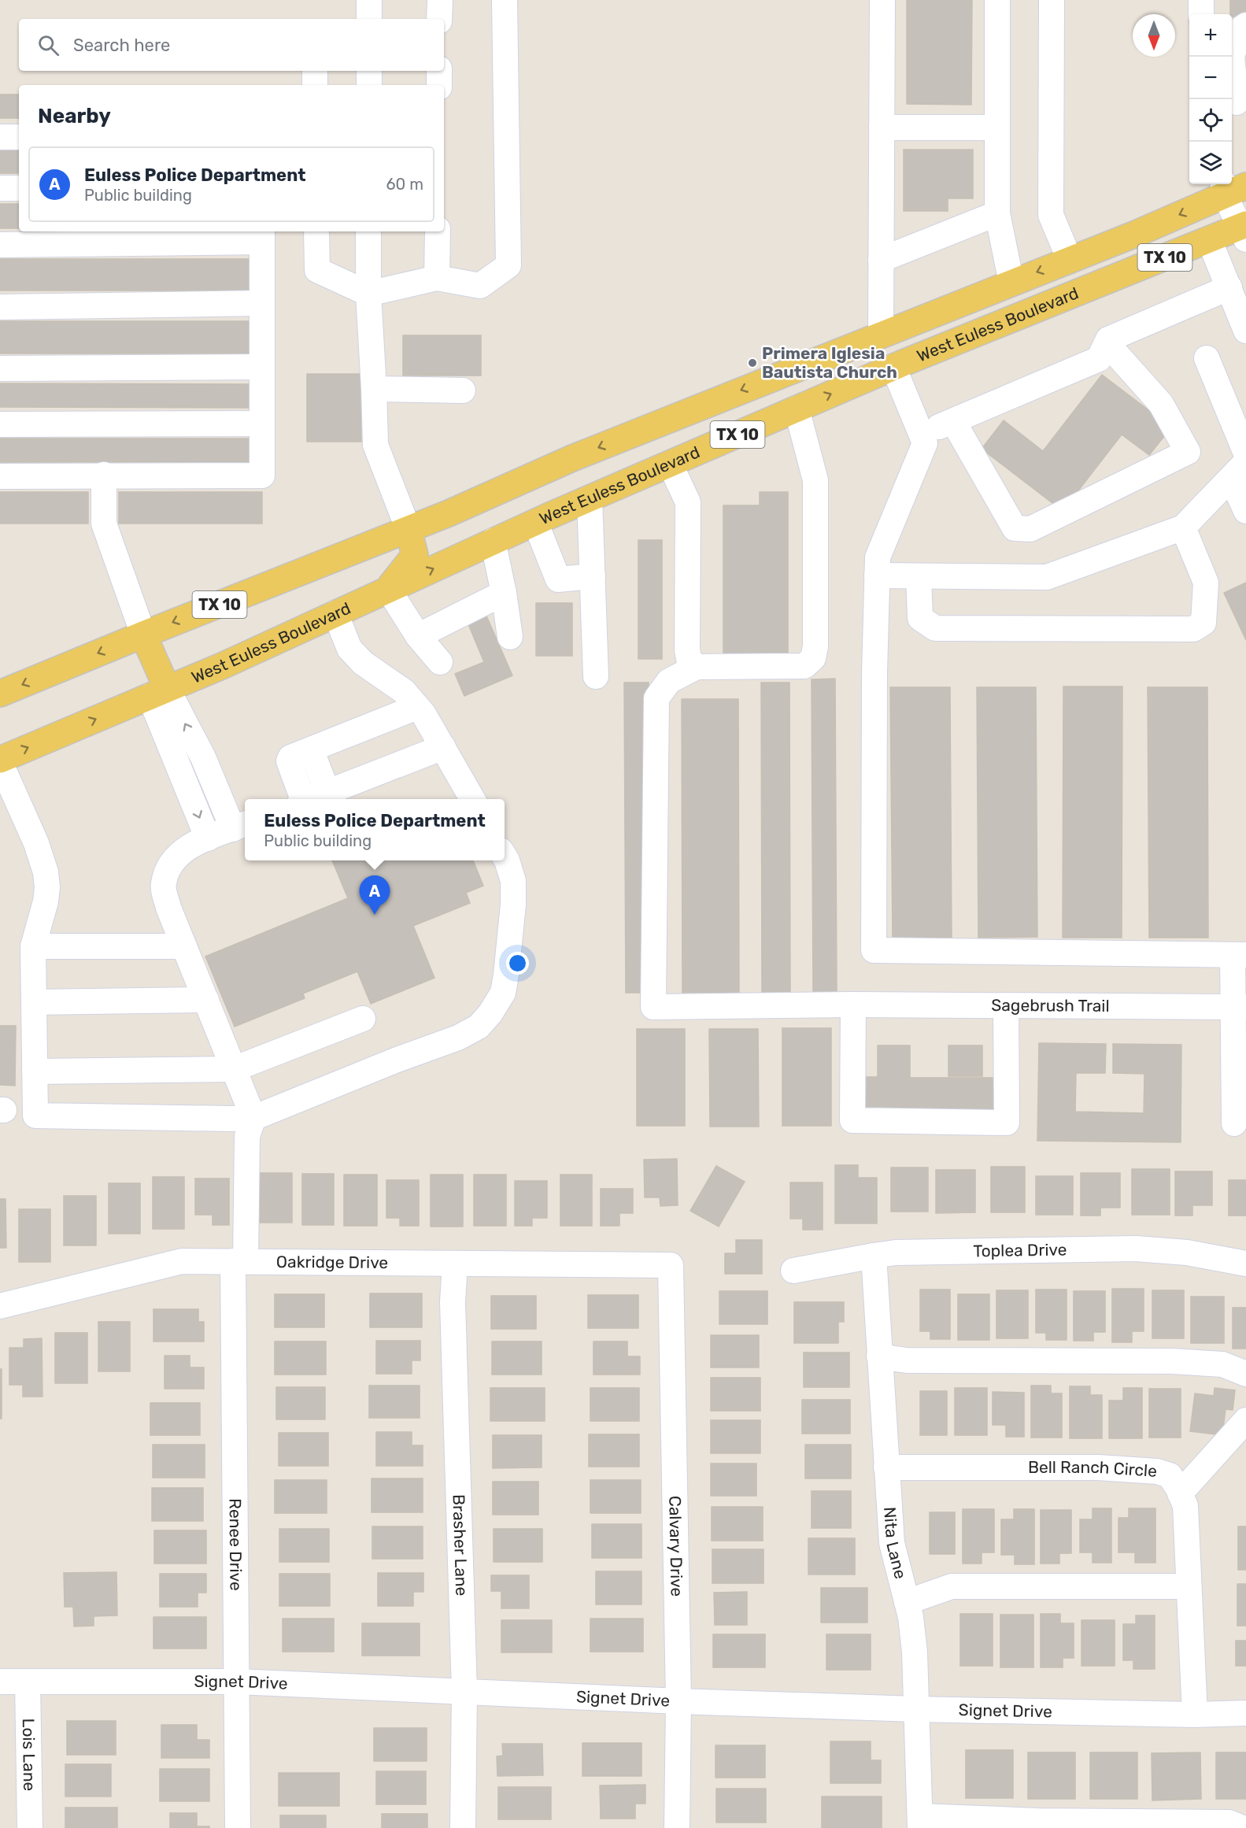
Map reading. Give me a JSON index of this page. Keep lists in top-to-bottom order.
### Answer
{
  "streets": {
    "main road": ["TX 10", "West Euless Boulevard"],
    "street": [
      "Sagebrush Trail",
      "Toplea Drive",
      "Oakridge Drive",
      "Bell Ranch Circle",
      "Nita Lane",
      "Renee Drive",
      "Brasher Lane",
      "Calvary Drive",
      "Signet Drive",
      "Lois Lane"
    ]
  },
  "crossings": [
    ["Toplea Drive", "Nita Lane"],
    ["Oakridge Drive", "Renee Drive"],
    ["Oakridge Drive", "Brasher Lane"],
    ["Oakridge Drive", "Calvary Drive"],
    ["Bell Ranch Circle", "Nita Lane"],
    ["Bell Ranch Circle", "Signet Drive"],
    ["Nita Lane", "Signet Drive"],
    ["Renee Drive", "Signet Drive"],
    ["Brasher Lane", "Signet Drive"],
    ["Calvary Drive", "Signet Drive"],
    ["Signet Drive", "Lois Lane"]
  ],
  "places": ["Primera Iglesia Bautista Church"],
  "north": "bottom",
  "page": {
    "map_buttons": ["+", "−"],
    "search": "Search here",
    "heading": "Nearby",
    "list": [
      {
        "mark": "A",
        "name": "Euless Police Department",
        "note": "Public building",
        "value": "60 m"
      }
    ],
    "popup": ["Euless Police Department", "Public building"],
    "pins": "A"
  }
}
